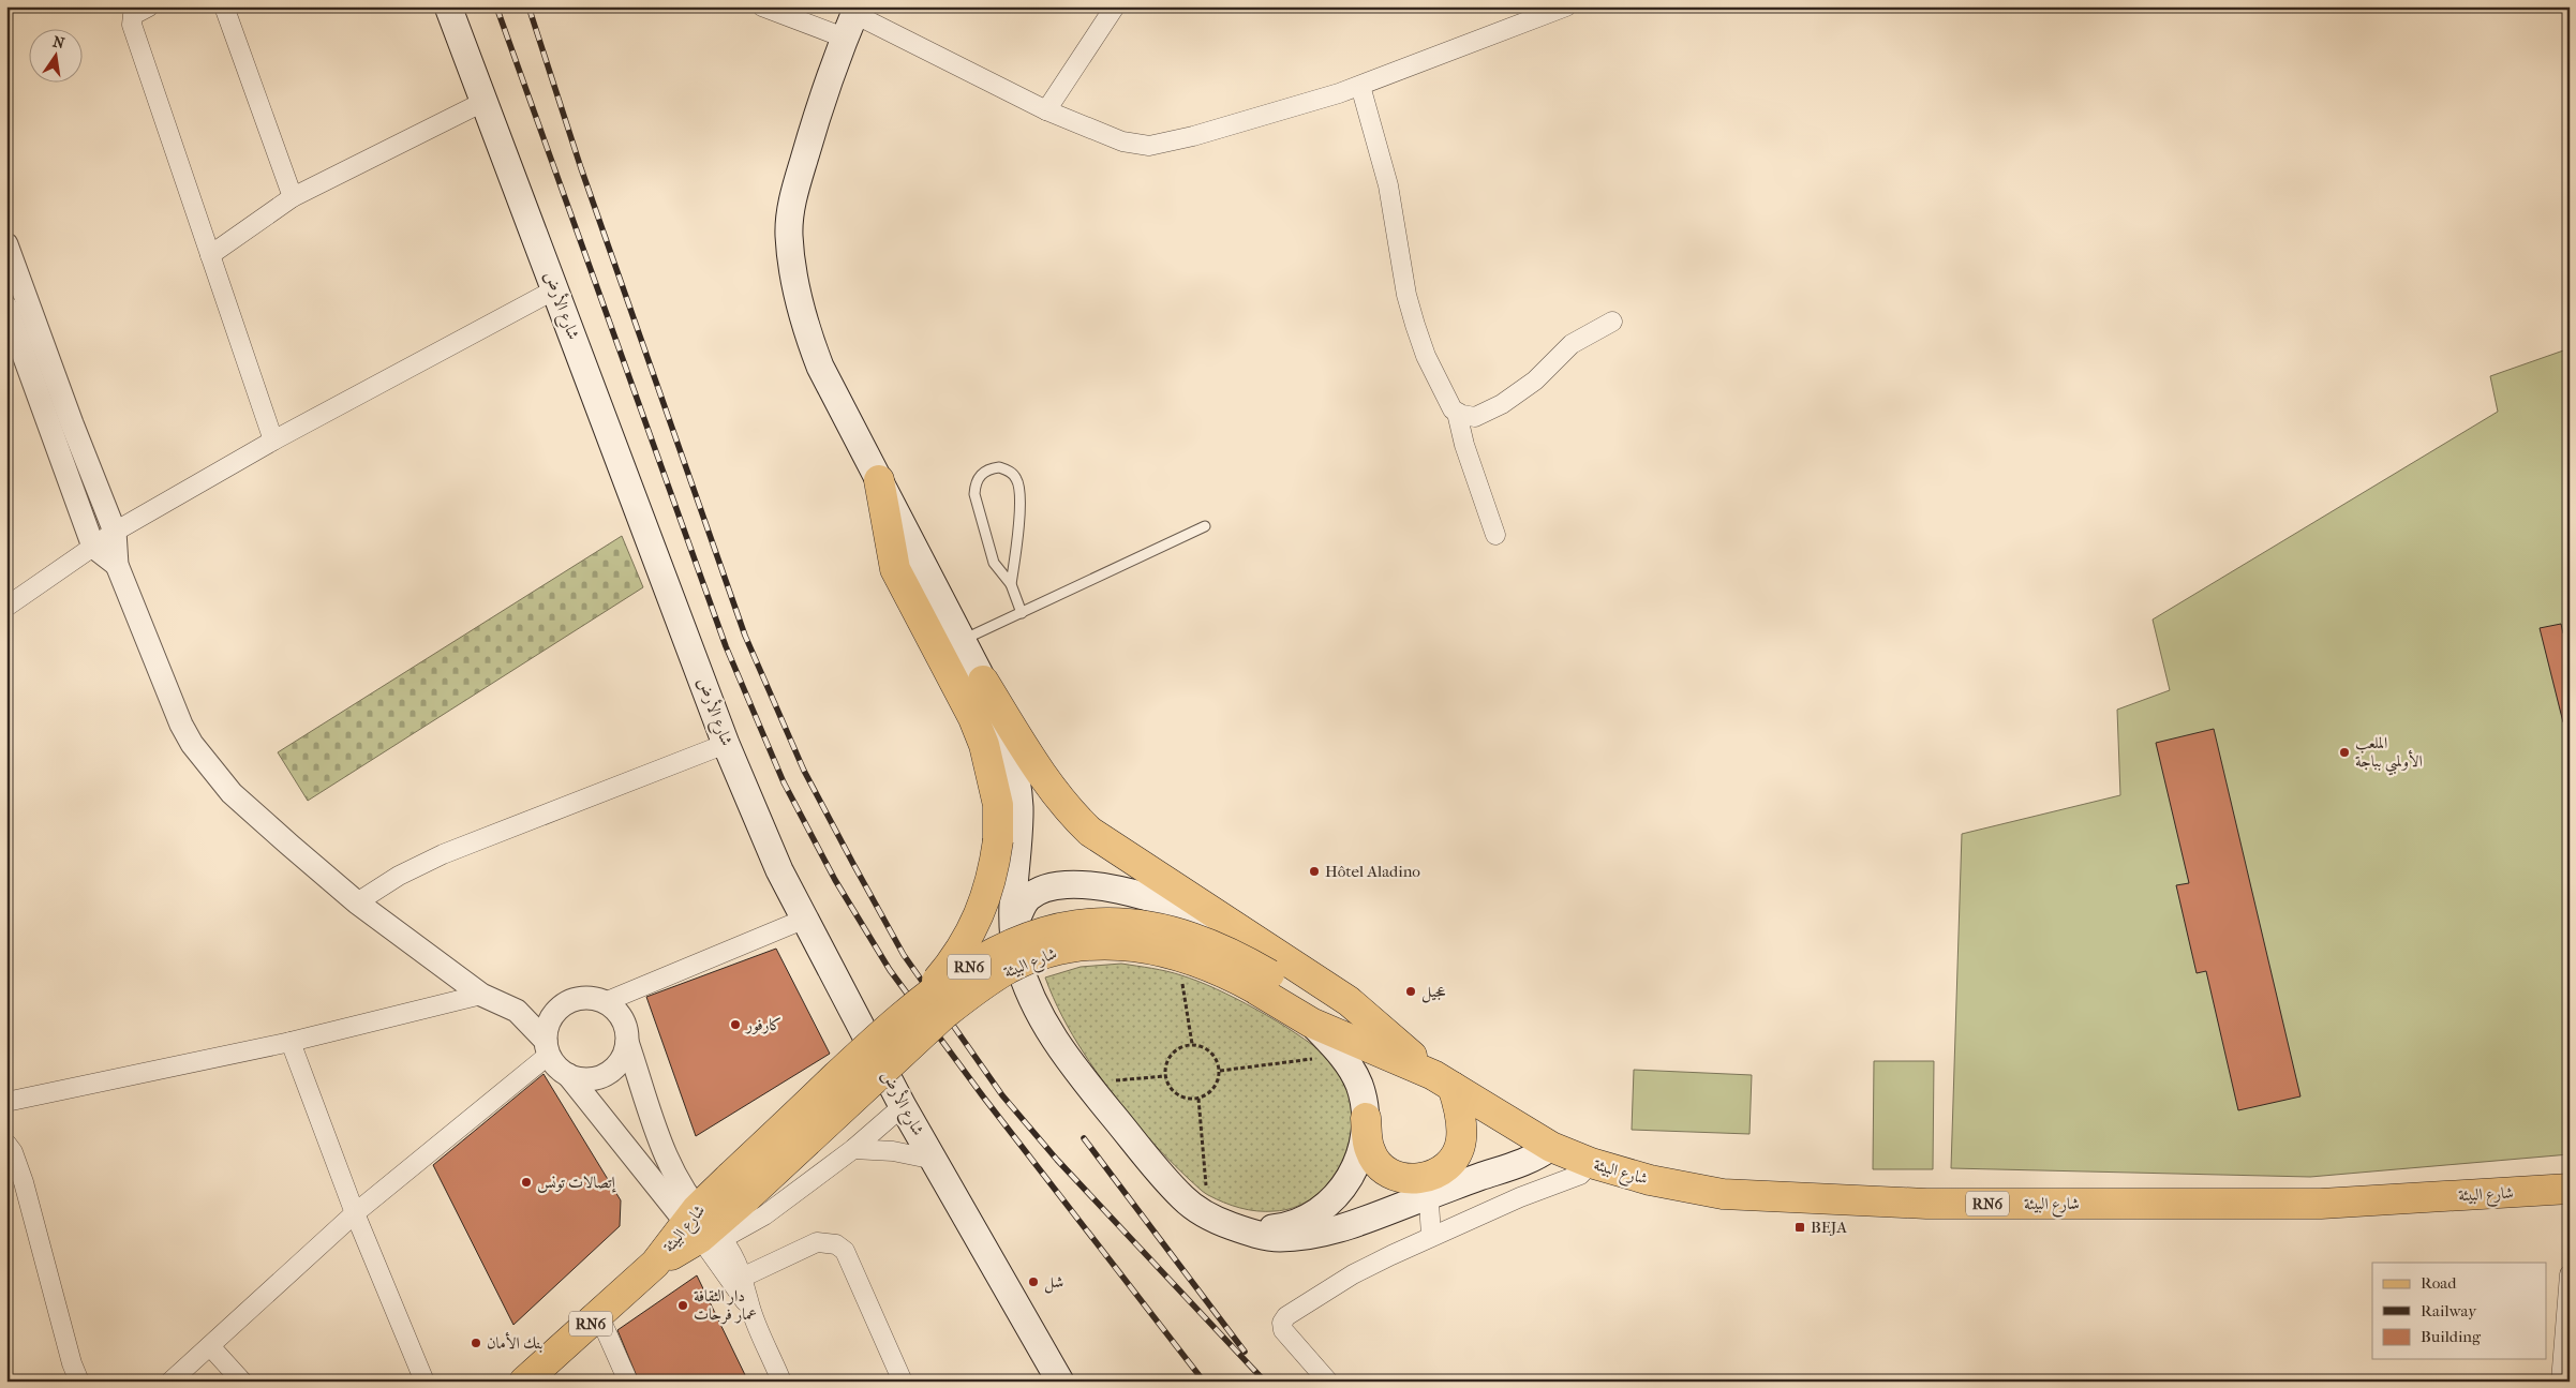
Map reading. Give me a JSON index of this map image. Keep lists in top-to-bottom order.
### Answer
{
  "streets": {
    "main road": ["شارع الأرض", "شارع البيئة", "RN6"]
  },
  "crossings": [
    ["شارع البيئة", "RN6"]
  ],
  "places": {
    "other": [
      "الملعب الأولمبي بباجة",
      "Hôtel Aladino",
      "عجيل",
      "كارفور",
      "إتصالات تونس",
      "شل",
      "دار الثقافة عمار فرحات",
      "بنك الأمان"
    ],
    "transit": ["BEJA"]
  },
  "legend": ["Road", "Railway", "Building"],
  "north": "top"
}
